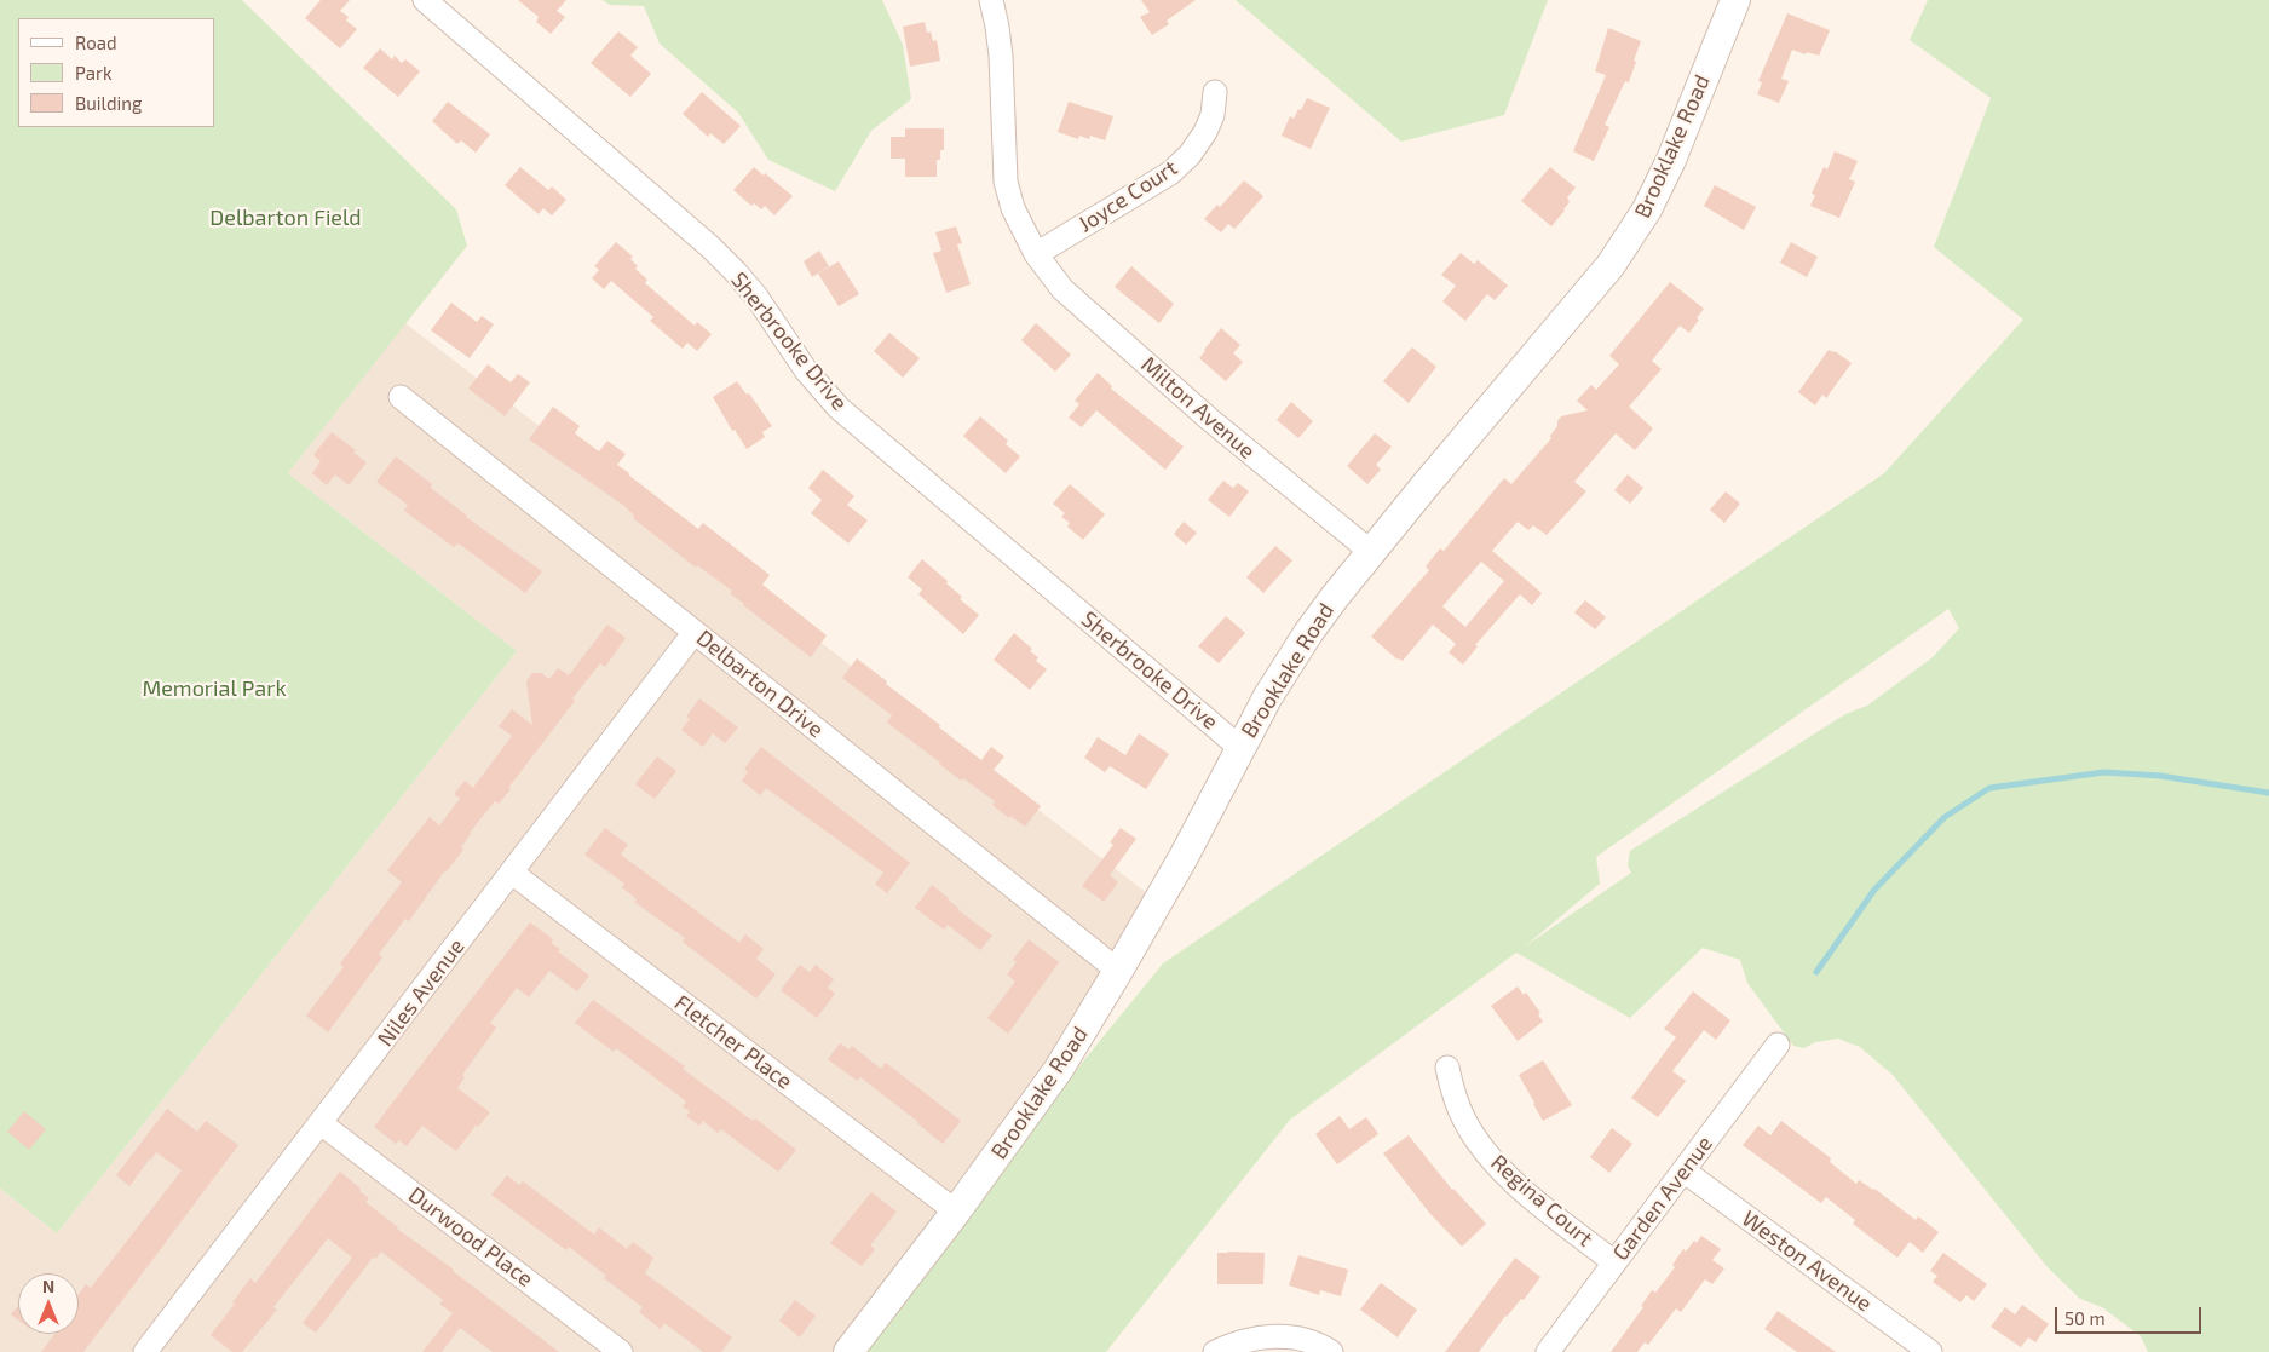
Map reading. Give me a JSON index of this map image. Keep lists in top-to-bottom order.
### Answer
{
  "streets": {
    "street": [
      "Brooklake Road",
      "Joyce Court",
      "Sherbrooke Drive",
      "Milton Avenue",
      "Delbarton Drive",
      "Niles Avenue",
      "Fletcher Place",
      "Garden Avenue",
      "Regina Court",
      "Durwood Place",
      "Weston Avenue"
    ]
  },
  "crossings": [
    ["Brooklake Road", "Sherbrooke Drive"],
    ["Brooklake Road", "Milton Avenue"],
    ["Brooklake Road", "Delbarton Drive"],
    ["Brooklake Road", "Fletcher Place"],
    ["Joyce Court", "Milton Avenue"],
    ["Delbarton Drive", "Niles Avenue"],
    ["Niles Avenue", "Fletcher Place"],
    ["Niles Avenue", "Durwood Place"],
    ["Garden Avenue", "Regina Court"],
    ["Garden Avenue", "Weston Avenue"]
  ],
  "parks": ["Delbarton Field", "Memorial Park"],
  "legend": ["Road", "Park", "Building"],
  "scale_bar": "50 m",
  "north": "top"
}
